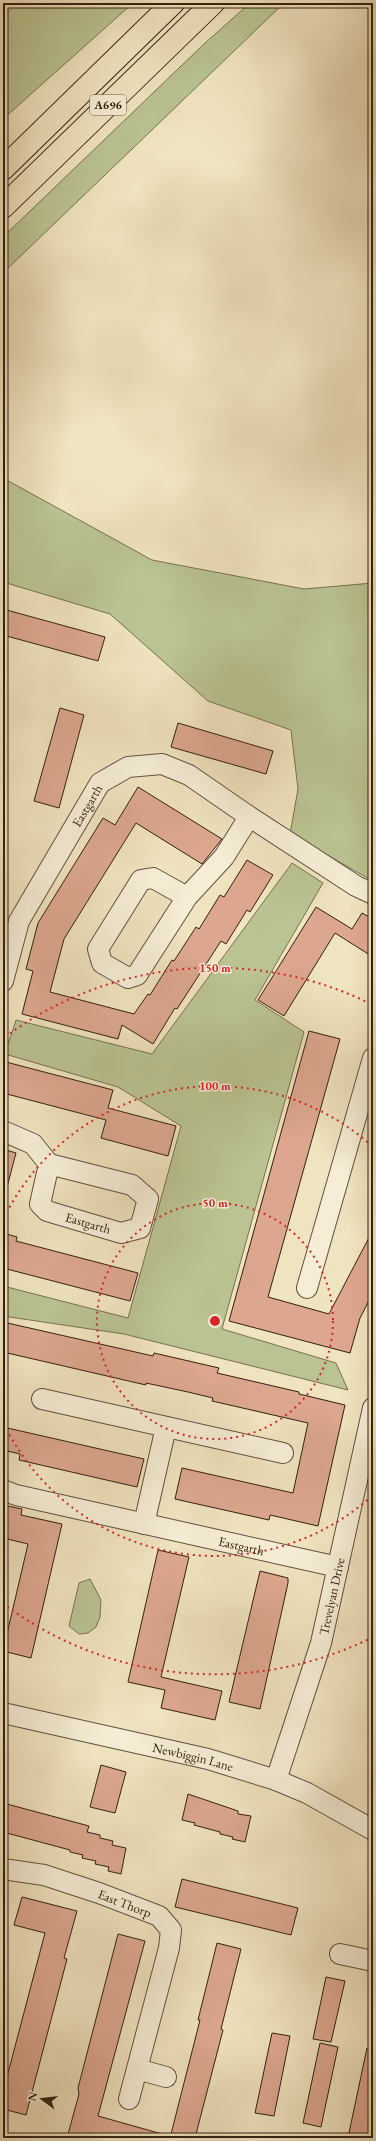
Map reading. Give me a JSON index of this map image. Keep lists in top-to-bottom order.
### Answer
{
  "streets": {
    "highway": ["A696"],
    "street": [
      "Eastgarth",
      "Trevelyan Drive",
      "Newbiggin Lane",
      "East Thorp"
    ]
  },
  "crossings": [
    ["Eastgarth", "Trevelyan Drive"],
    ["Trevelyan Drive", "Newbiggin Lane"]
  ],
  "north": "left",
  "rings": ["150 m", "100 m", "50 m"]
}
